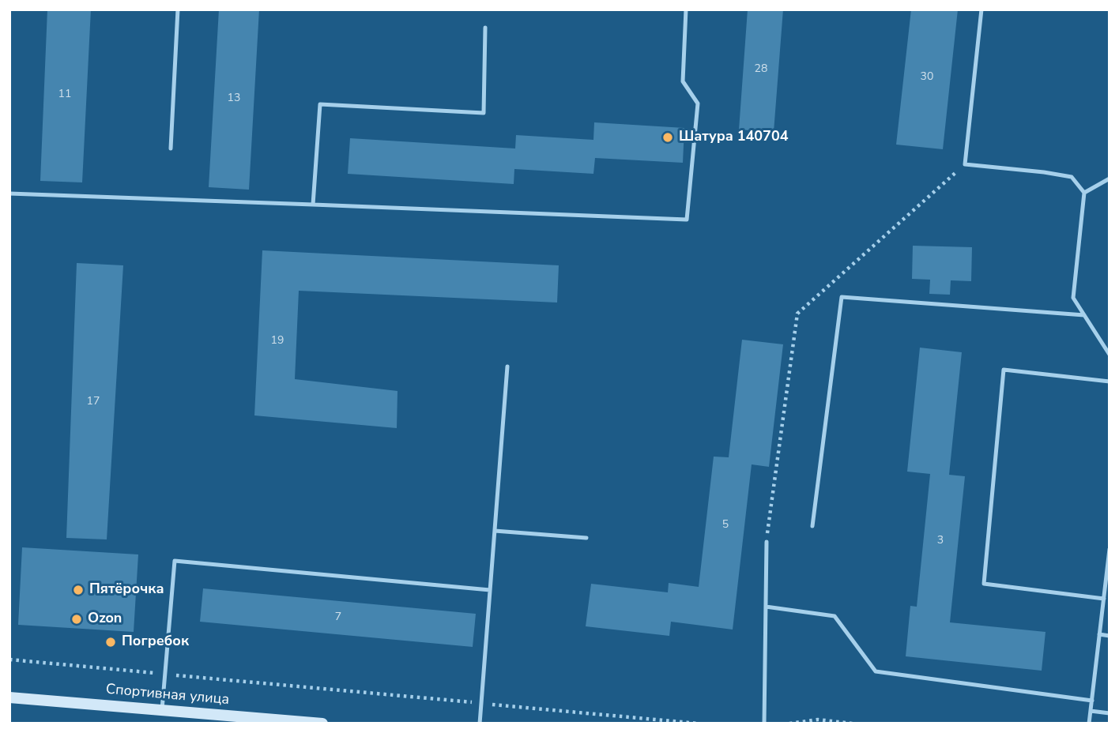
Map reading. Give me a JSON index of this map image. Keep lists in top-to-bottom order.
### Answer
{
  "streets": {
    "street": ["Спортивная улица"]
  },
  "places": [
    "Шатура 140704",
    "Пятёрочка",
    "Ozon",
    "Погребок"
  ],
  "house_numbers": [
    "28",
    "30",
    "11",
    "13",
    "19",
    "17",
    "5",
    "3",
    "7"
  ]
}
